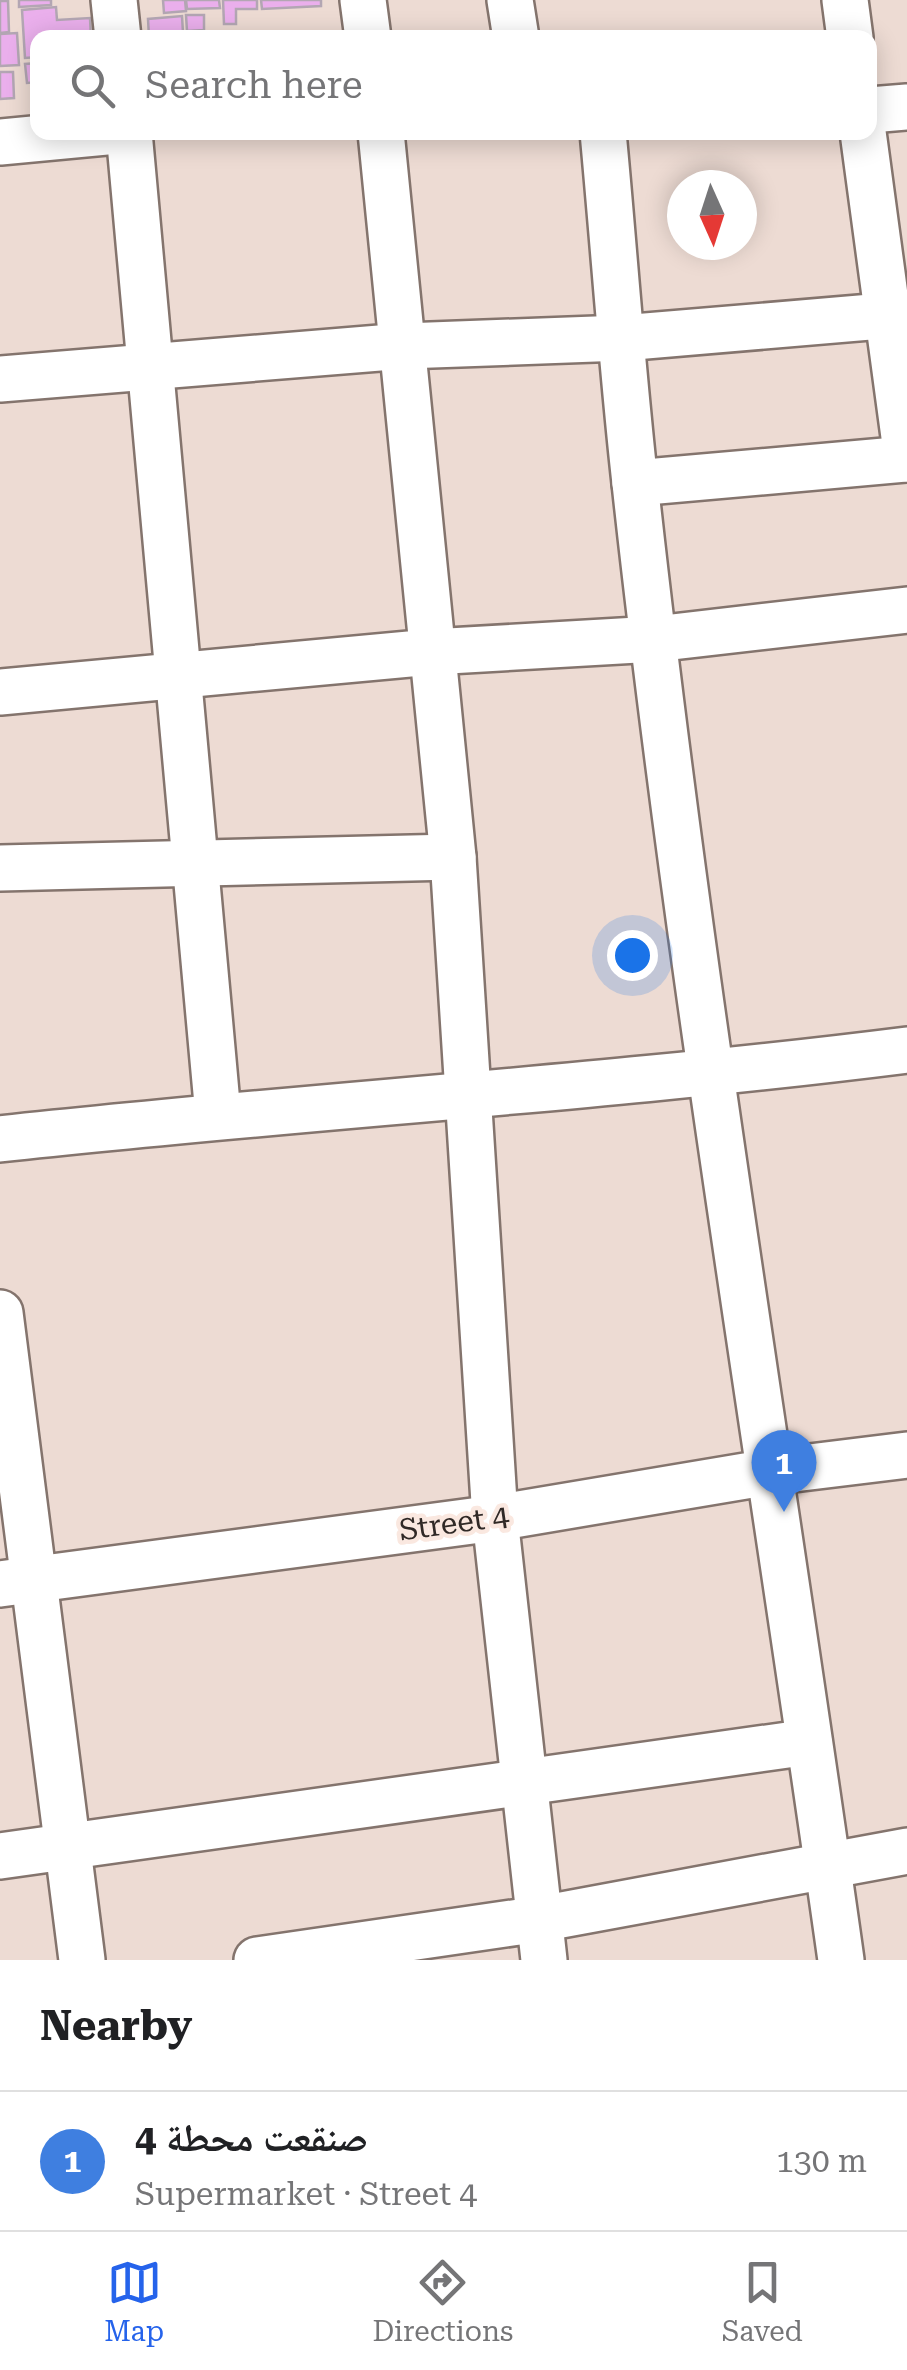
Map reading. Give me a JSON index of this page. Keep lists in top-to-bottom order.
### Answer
{
  "streets": {
    "street": ["Street 4"]
  },
  "north": "bottom",
  "page": {
    "search": "Search here",
    "pins": "1",
    "heading": "Nearby",
    "list": [
      {
        "mark": "1",
        "name": "صنقعت محطة 4",
        "note": "Supermarket · Street 4",
        "value": "130 m"
      }
    ],
    "nav": ["Map", "Directions", "Saved"]
  }
}
